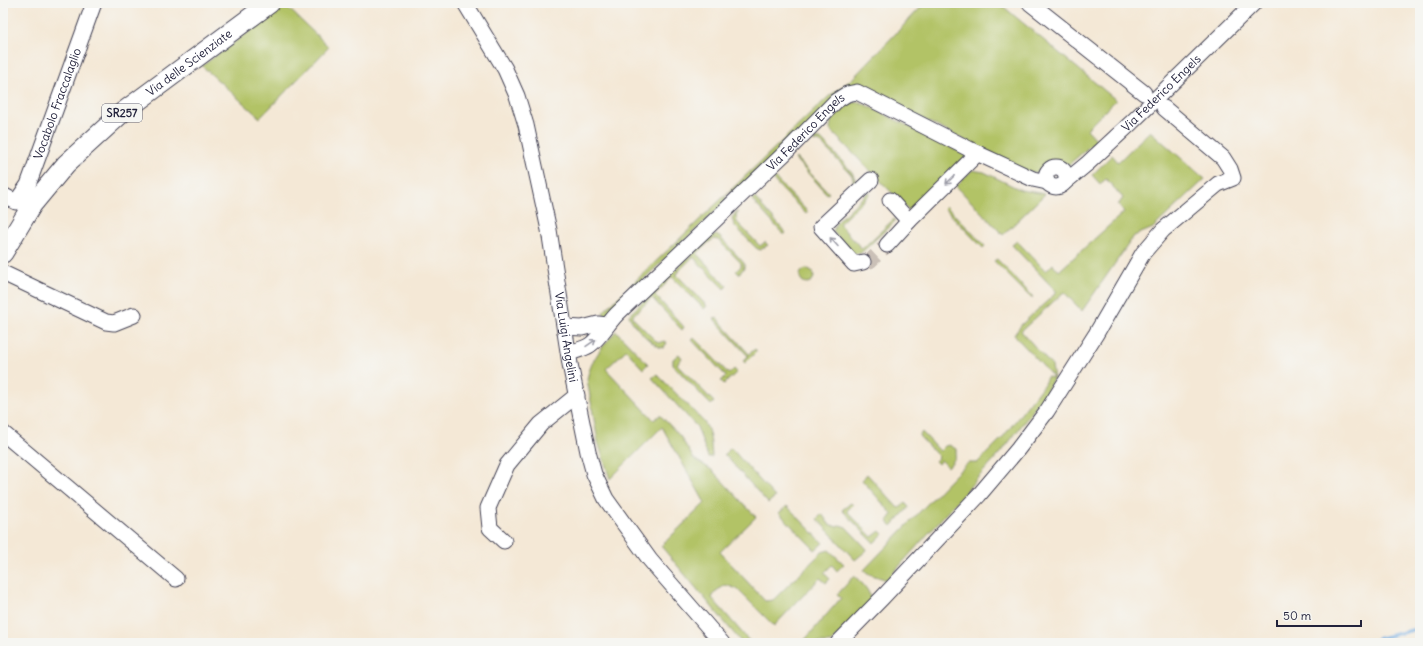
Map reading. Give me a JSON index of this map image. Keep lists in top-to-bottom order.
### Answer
{
  "streets": {
    "main road": ["Via delle Scienziate", "SR257"],
    "street": ["Via Federico Engels", "Vocabolo Fraccalaglio", "Via Luigi Angelini"]
  },
  "crossings": [
    ["Via Federico Engels", "Via Luigi Angelini"]
  ],
  "scale_bar": "50 m"
}
